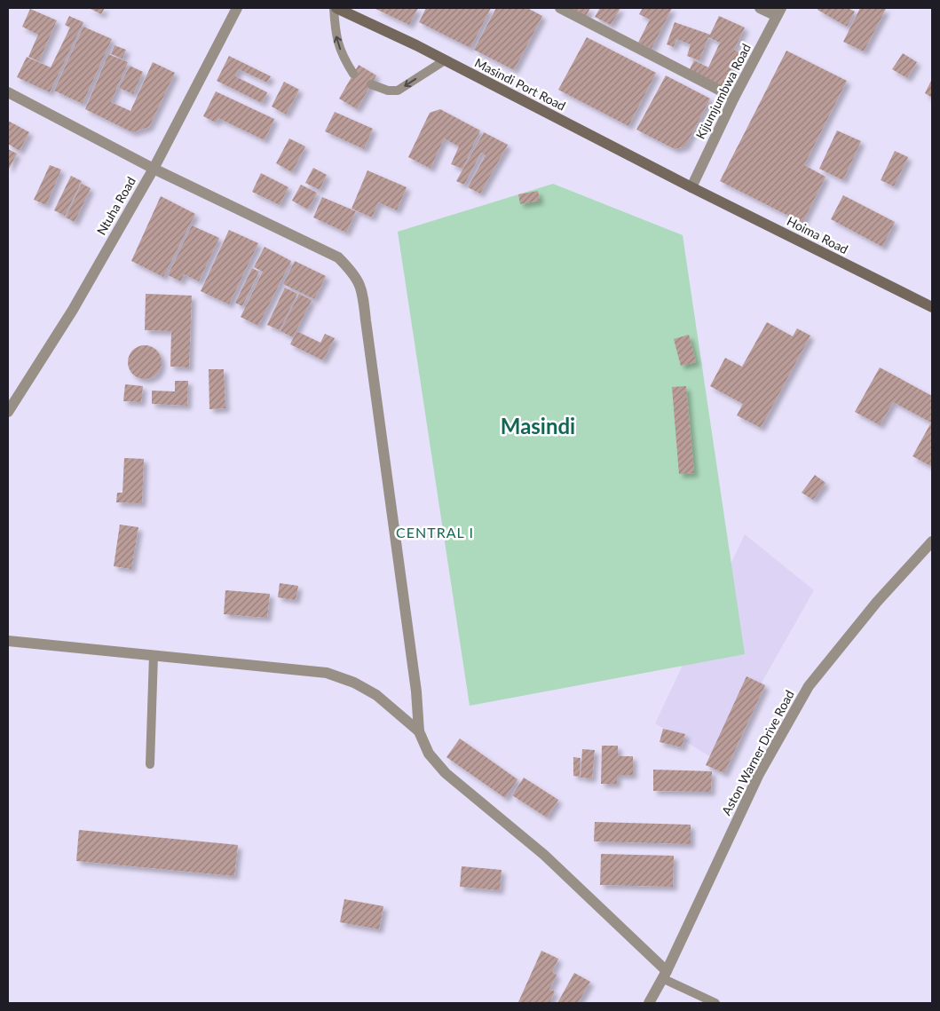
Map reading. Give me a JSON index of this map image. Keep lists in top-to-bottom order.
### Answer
{
  "streets": {
    "main road": ["Masindi Port Road", "Hoima Road"],
    "street": ["Kijumjumbwa Road", "Ntuha Road", "Aston Warner Drive Road"]
  },
  "crossings": [
    ["Masindi Port Road", "Kijumjumbwa Road"],
    ["Masindi Port Road", "Hoima Road"],
    ["Kijumjumbwa Road", "Hoima Road"]
  ],
  "districts": ["Masindi", "CENTRAL I"]
}
